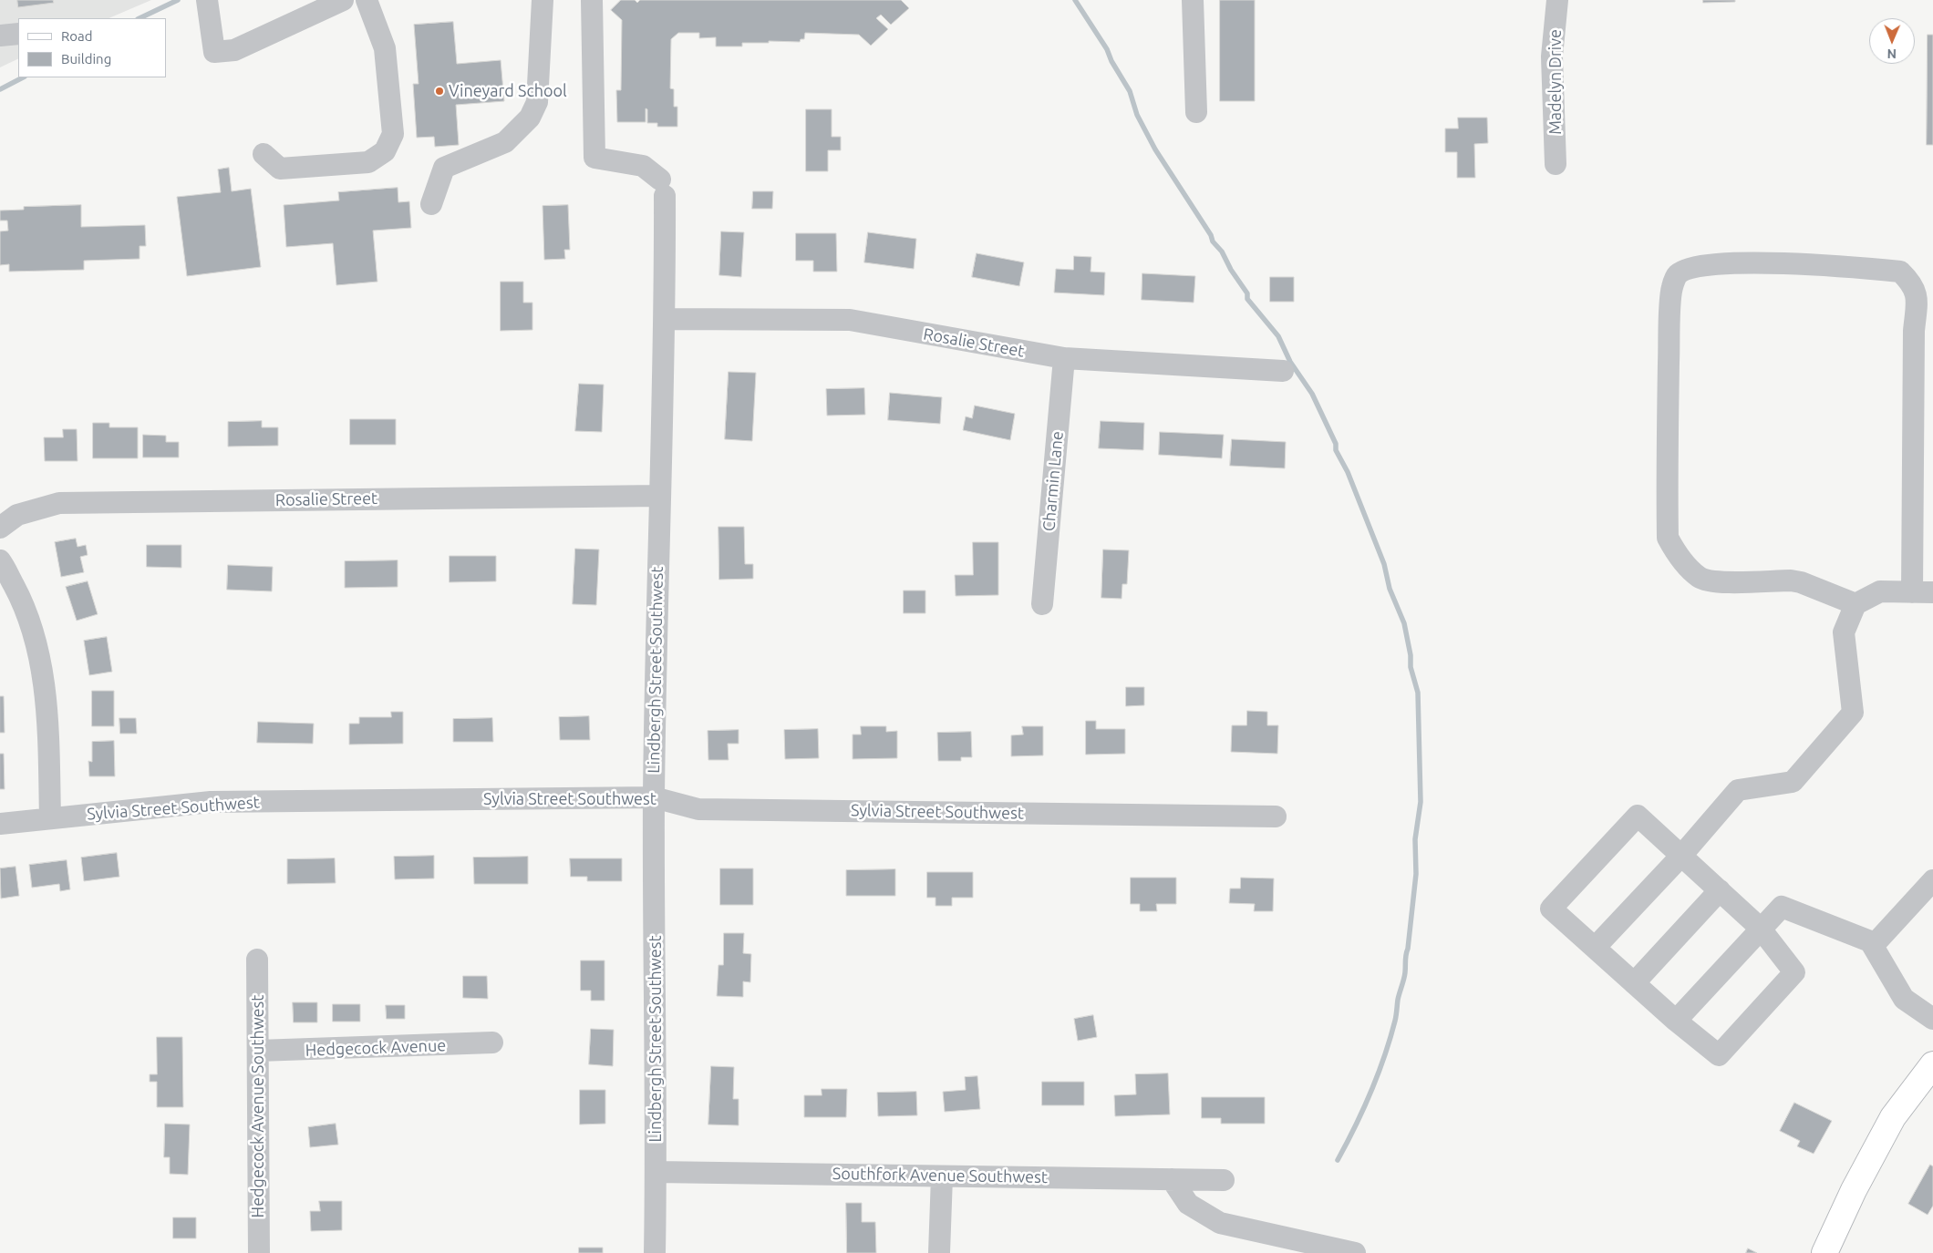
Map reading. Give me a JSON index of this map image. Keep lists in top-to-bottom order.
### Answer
{
  "streets": {
    "street": [
      "Madelyn Drive",
      "Rosalie Street",
      "Charmin Lane",
      "Lindbergh Street Southwest",
      "Sylvia Street Southwest",
      "Hedgecock Avenue",
      "Hedgecock Avenue Southwest",
      "Southfork Avenue Southwest"
    ]
  },
  "crossings": [
    ["Rosalie Street", "Charmin Lane"],
    ["Rosalie Street", "Lindbergh Street Southwest"],
    ["Lindbergh Street Southwest", "Sylvia Street Southwest"],
    ["Lindbergh Street Southwest", "Southfork Avenue Southwest"],
    ["Hedgecock Avenue", "Hedgecock Avenue Southwest"]
  ],
  "places": ["Vineyard School"],
  "legend": ["Road", "Building"],
  "north": "bottom"
}
